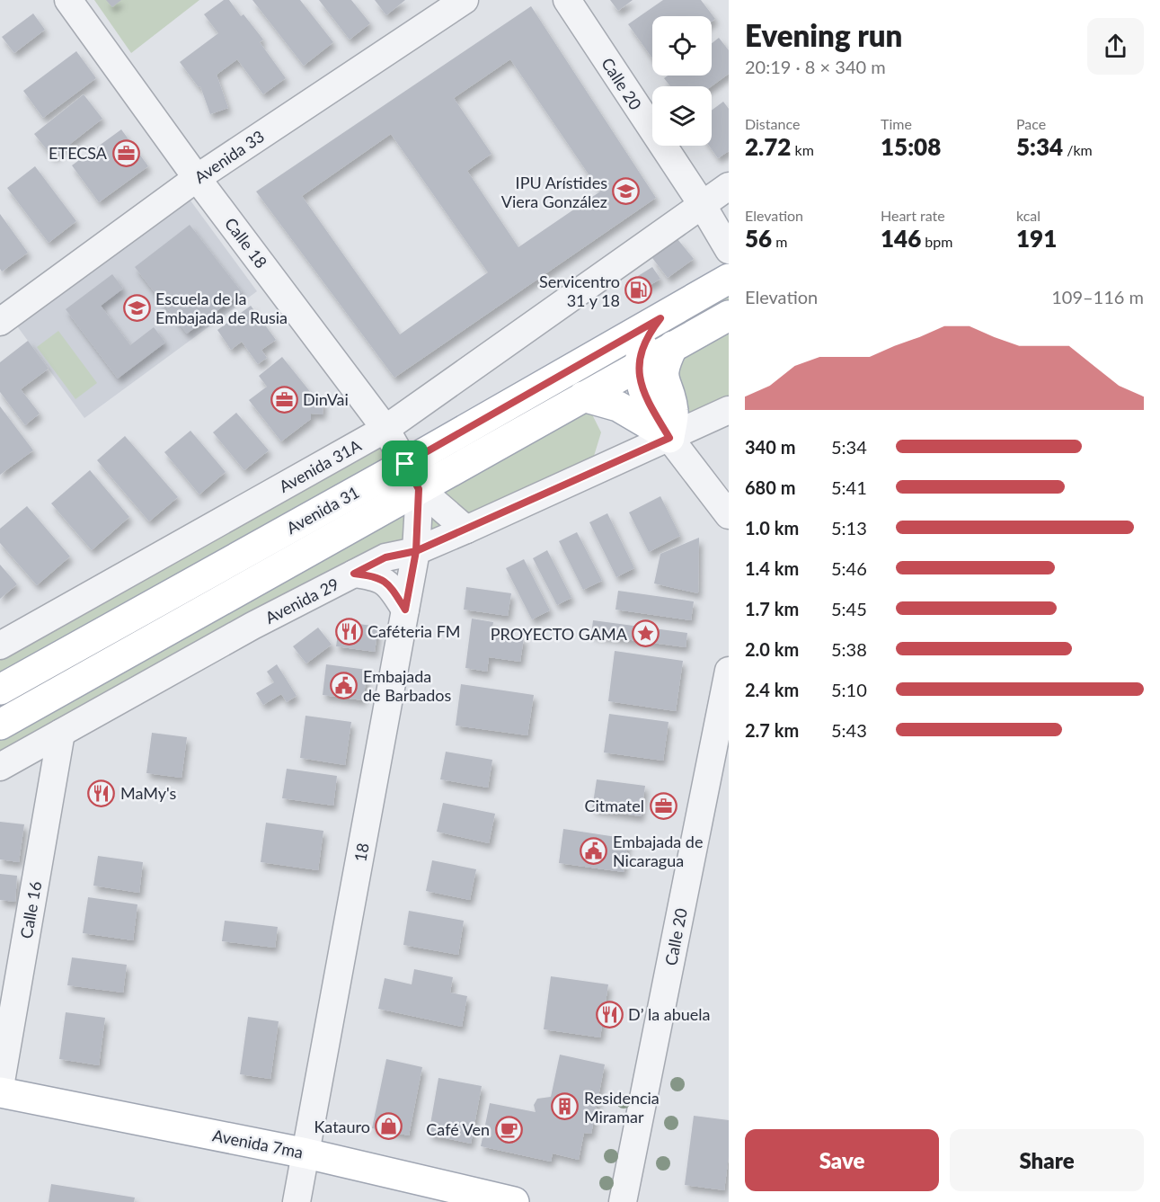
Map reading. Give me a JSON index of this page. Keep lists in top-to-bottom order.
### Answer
{
  "streets": {
    "main road": ["Avenida 31", "Avenida 7ma"],
    "street": [
      "Calle 20",
      "Avenida 33",
      "Calle 18",
      "Avenida 31A",
      "Avenida 29",
      "18",
      "Calle 16"
    ]
  },
  "crossings": [
    ["Calle 20", "Avenida 31A"],
    ["Avenida 33", "Calle 18"],
    ["Calle 18", "Avenida 31A"],
    ["Calle 18", "Avenida 31"],
    ["Calle 18", "Avenida 29"],
    ["Avenida 29", "18"],
    ["Avenida 29", "Calle 16"],
    ["18", "Avenida 7ma"]
  ],
  "places": {
    "office": ["ETECSA", "DinVai", "Citmatel"],
    "school or university": ["IPU Arístides Viera González", "Escuela de la Embajada de Rusia"],
    "fuel station": ["Servicentro 31 y 18"],
    "restaurant": ["Caféteria FM", "MaMy's", "D’ la abuela"],
    "place": ["PROYECTO GAMA"],
    "public building": ["Embajada de Barbados", "Embajada de Nicaragua"],
    "building": ["Residencia Miramar"],
    "shop": ["Katauro"],
    "cafe": ["Café Ven"]
  },
  "page": {
    "heading": ["Evening run", "20:19 · 8 × 340 m"],
    "stats": [
      ["Distance", "2.72 km"],
      ["Time", "15:08"],
      ["Pace", "5:34 /km"],
      ["Elevation", "56 m"],
      ["Heart rate", "146 bpm"],
      ["kcal", "191"]
    ],
    "chart": ["Elevation", "109–116 m"],
    "list": [
      {
        "name": "340 m",
        "note": "5:34"
      },
      {
        "name": "680 m",
        "note": "5:41"
      },
      {
        "name": "1.0 km",
        "note": "5:13"
      },
      {
        "name": "1.4 km",
        "note": "5:46"
      },
      {
        "name": "1.7 km",
        "note": "5:45"
      },
      {
        "name": "2.0 km",
        "note": "5:38"
      },
      {
        "name": "2.4 km",
        "note": "5:10"
      },
      {
        "name": "2.7 km",
        "note": "5:43"
      }
    ],
    "buttons": ["Save", "Share"]
  }
}
